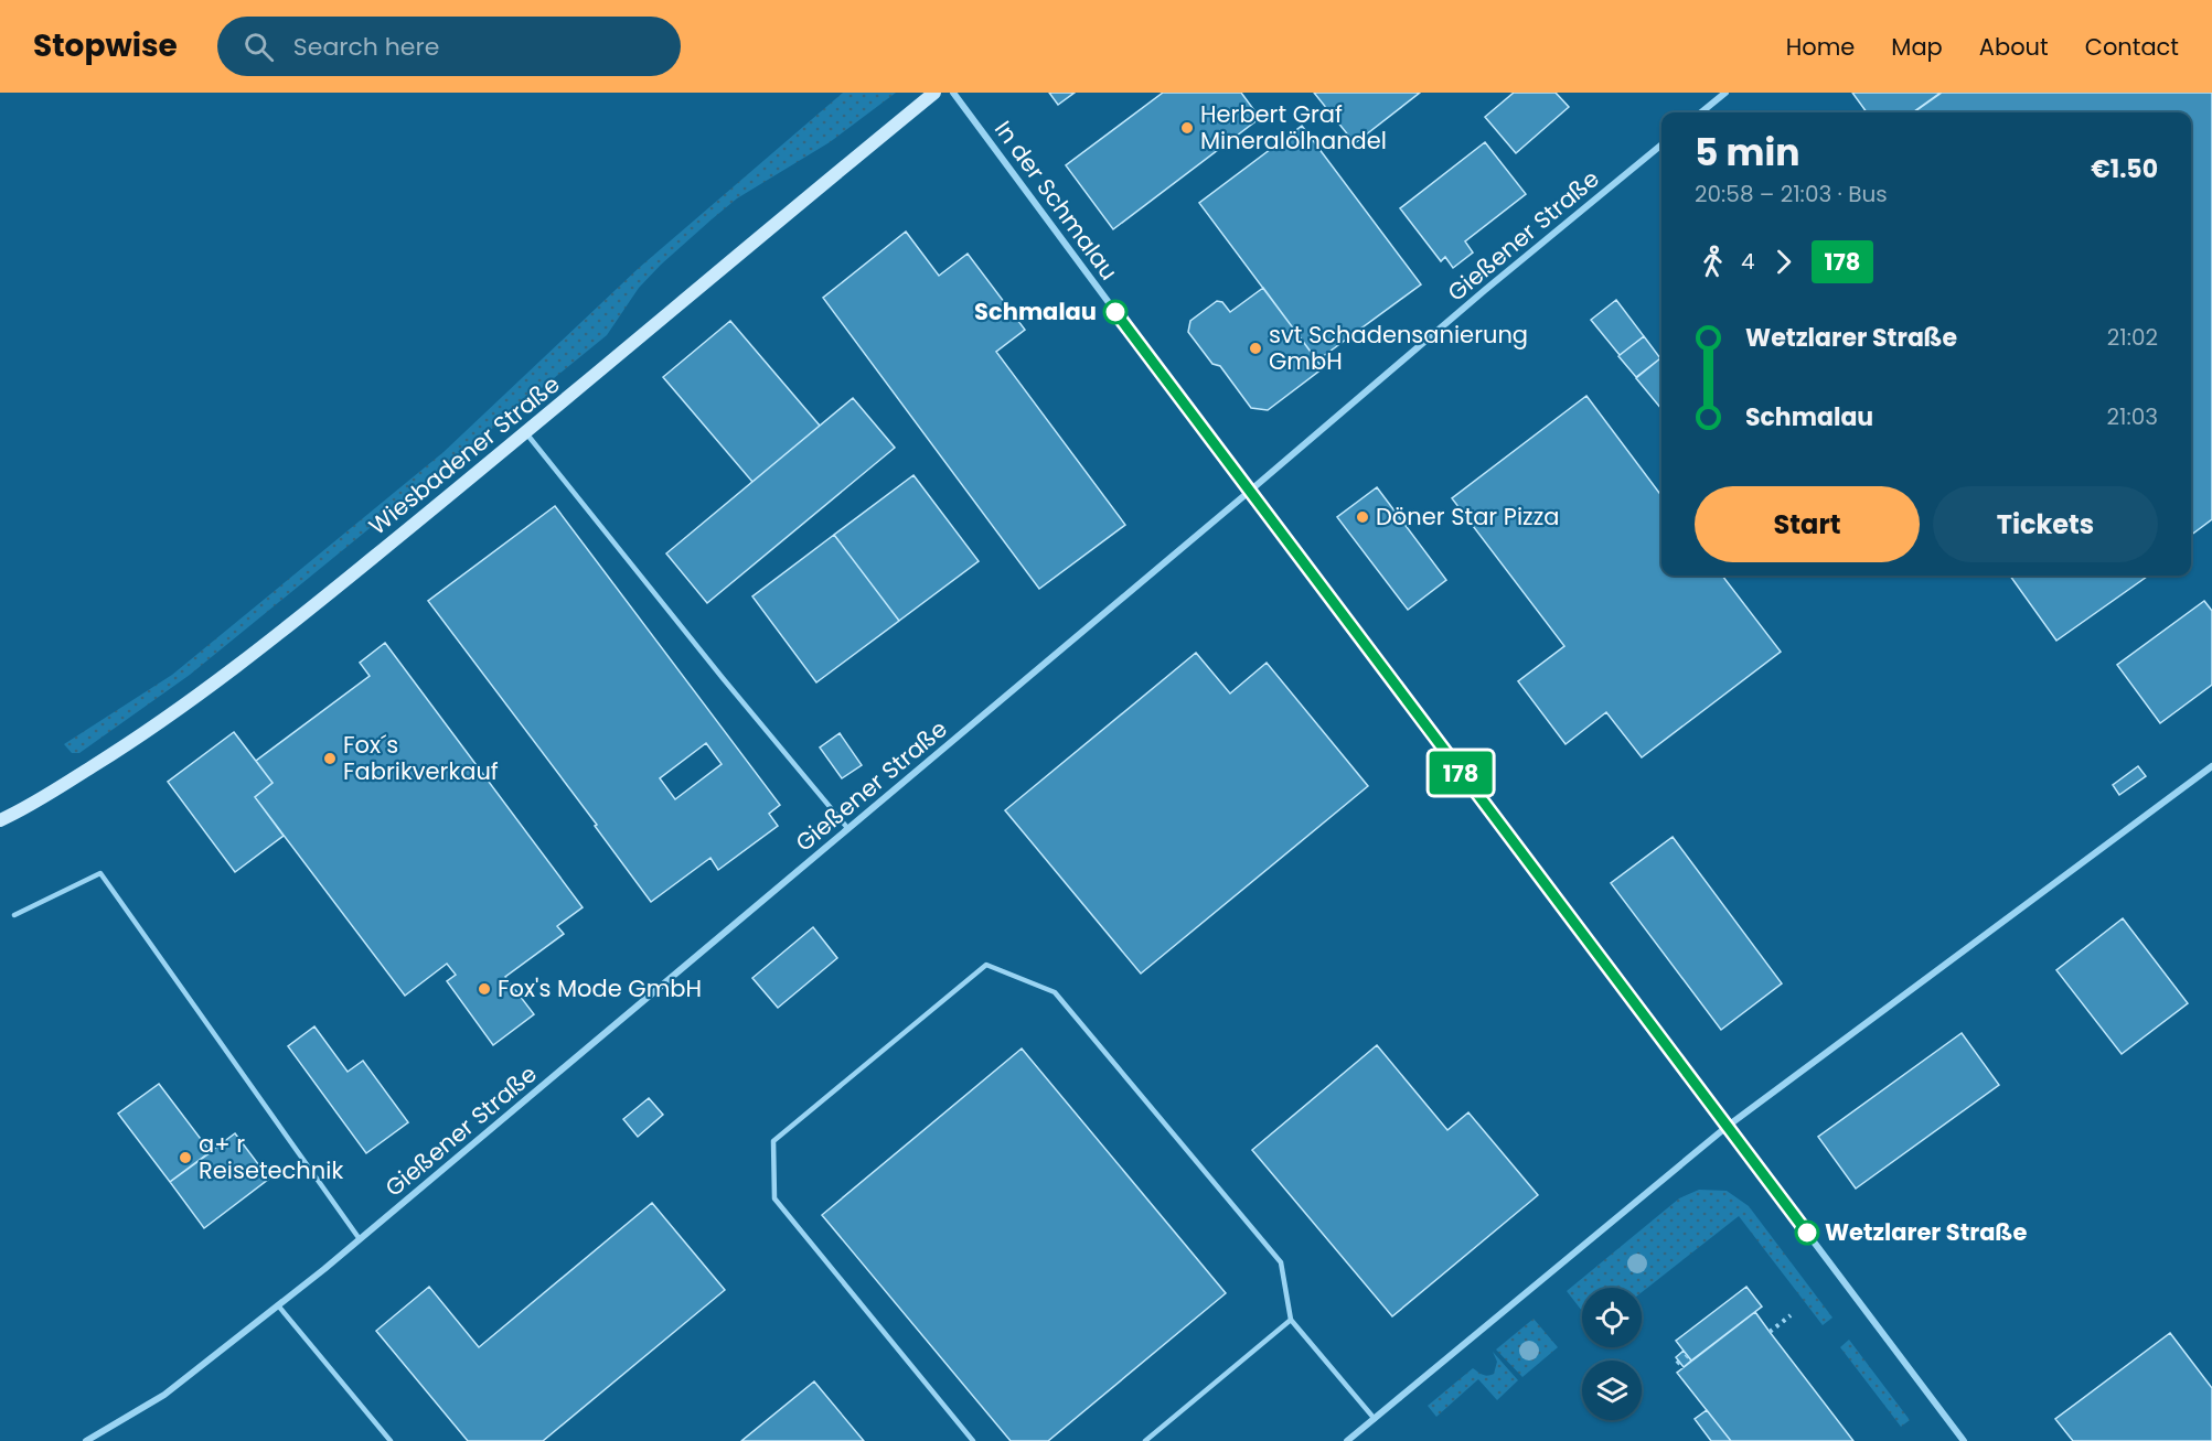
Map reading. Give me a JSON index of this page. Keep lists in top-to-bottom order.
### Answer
{
  "streets": {
    "main road": ["Wiesbadener Straße"],
    "street": ["In der Schmalau", "Gießener Straße"]
  },
  "crossings": [
    ["In der Schmalau", "Gießener Straße"]
  ],
  "places": [
    "Herbert Graf Mineralölhandel",
    "Schmalau",
    "svt Schadensanierung GmbH",
    "Döner Star Pizza",
    "Fox´s Fabrikverkauf",
    "Fox's Mode GmbH",
    "a+ r Reisetechnik",
    "Wetzlarer Straße"
  ],
  "lines": ["bus line 178"],
  "page": {
    "header": "Stopwise",
    "search": "Search here",
    "nav": [
      "Home",
      "Map",
      "About",
      "Contact"
    ],
    "on_map": "178",
    "heading": ["5 min", "20:58 – 21:03 · Bus", "€1.50"],
    "legs": ["4", "178"],
    "list": [
      {
        "name": "Wetzlarer Straße",
        "value": "21:02"
      },
      {
        "name": "Schmalau",
        "value": "21:03"
      }
    ],
    "buttons": ["Start", "Tickets"]
  }
}
